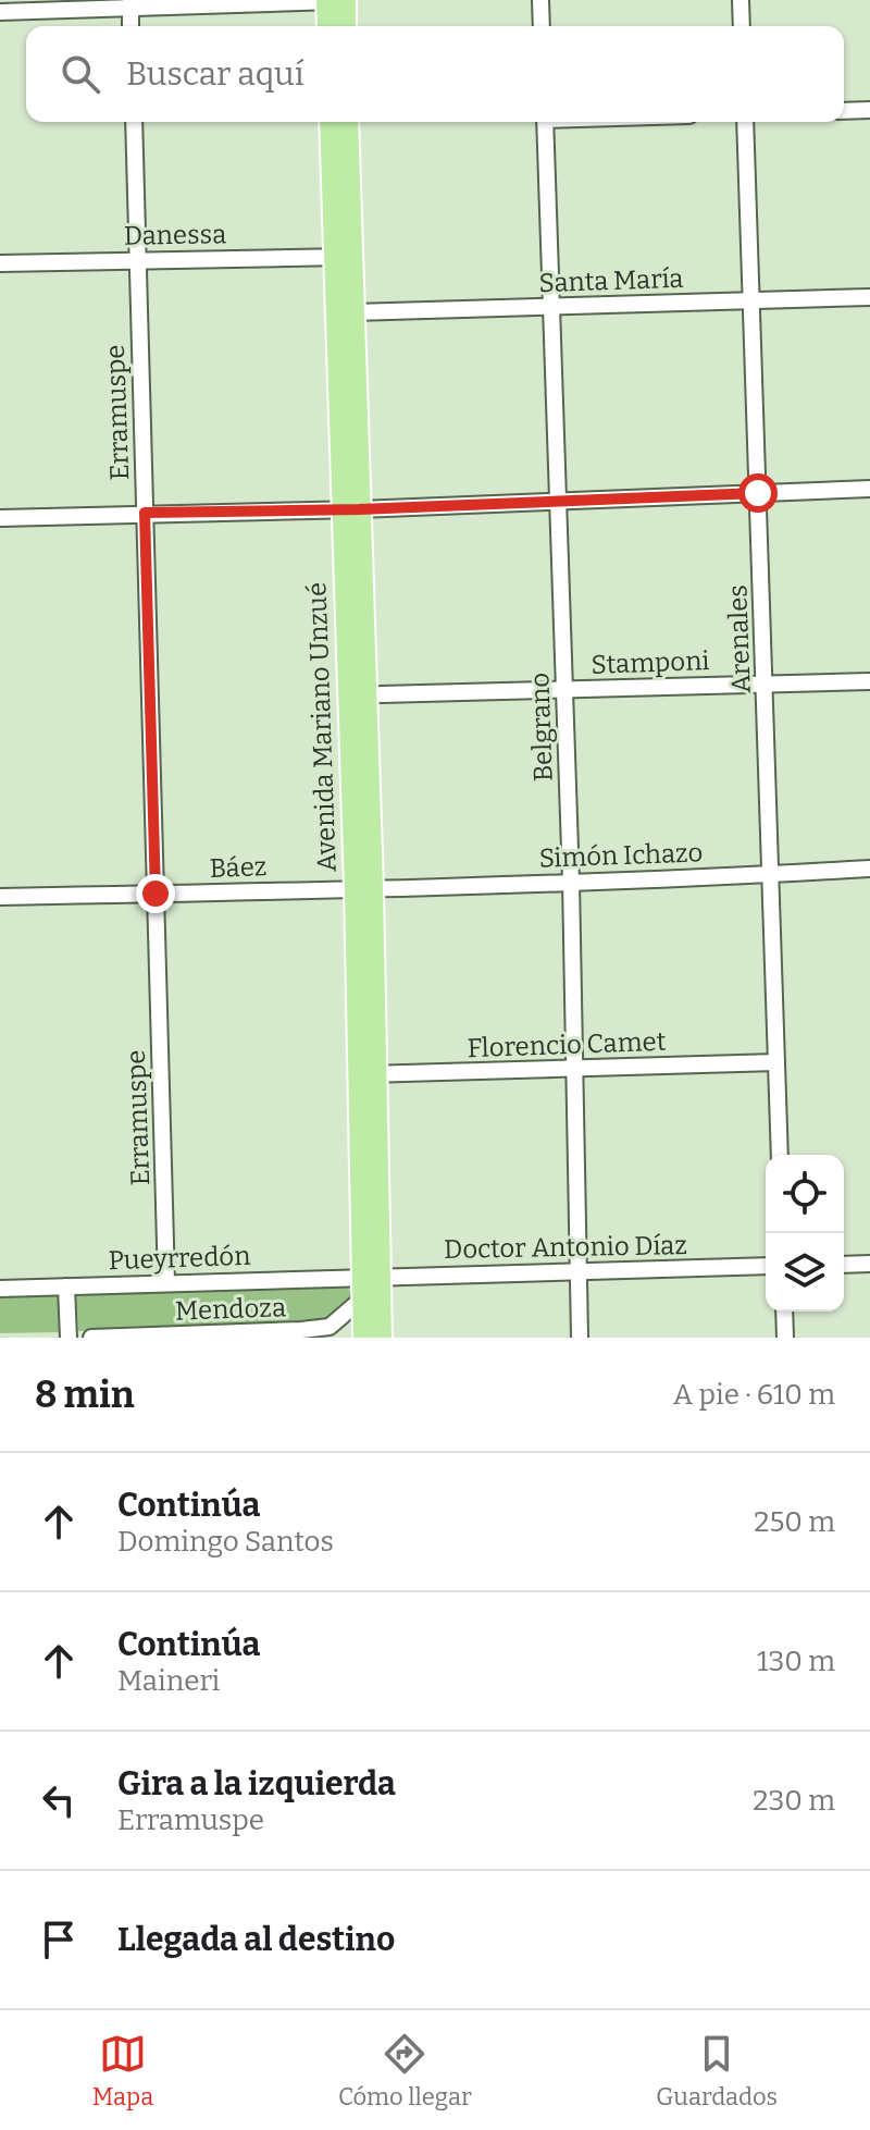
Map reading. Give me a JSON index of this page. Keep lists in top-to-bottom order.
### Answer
{
  "streets": {
    "main road": ["Avenida Mariano Unzué"],
    "street": [
      "Danessa",
      "Santa María",
      "Erramuspe",
      "Arenales",
      "Stamponi",
      "Belgrano",
      "Simón Ichazo",
      "Báez",
      "Florencio Camet",
      "Doctor Antonio Díaz",
      "Pueyrredón",
      "Mendoza"
    ]
  },
  "crossings": [
    ["Danessa", "Erramuspe"],
    ["Danessa", "Avenida Mariano Unzué"],
    ["Santa María", "Arenales"],
    ["Santa María", "Avenida Mariano Unzué"],
    ["Santa María", "Belgrano"],
    ["Erramuspe", "Báez"],
    ["Erramuspe", "Pueyrredón"],
    ["Arenales", "Stamponi"],
    ["Arenales", "Simón Ichazo"],
    ["Arenales", "Florencio Camet"],
    ["Stamponi", "Belgrano"],
    ["Avenida Mariano Unzué", "Simón Ichazo"],
    ["Avenida Mariano Unzué", "Báez"],
    ["Avenida Mariano Unzué", "Florencio Camet"],
    ["Avenida Mariano Unzué", "Doctor Antonio Díaz"],
    ["Avenida Mariano Unzué", "Pueyrredón"],
    ["Avenida Mariano Unzué", "Mendoza"],
    ["Belgrano", "Simón Ichazo"],
    ["Belgrano", "Florencio Camet"],
    ["Belgrano", "Doctor Antonio Díaz"],
    ["Simón Ichazo", "Báez"],
    ["Doctor Antonio Díaz", "Pueyrredón"]
  ],
  "page": {
    "search": "Buscar aquí",
    "heading": ["8 min", "A pie · 610 m"],
    "list": [
      ["Continúa", "Domingo Santos", "250 m"],
      ["Continúa", "Maineri", "130 m"],
      ["Gira a la izquierda", "Erramuspe", "230 m"],
      "Llegada al destino"
    ],
    "nav": ["Mapa", "Cómo llegar", "Guardados"]
  }
}
